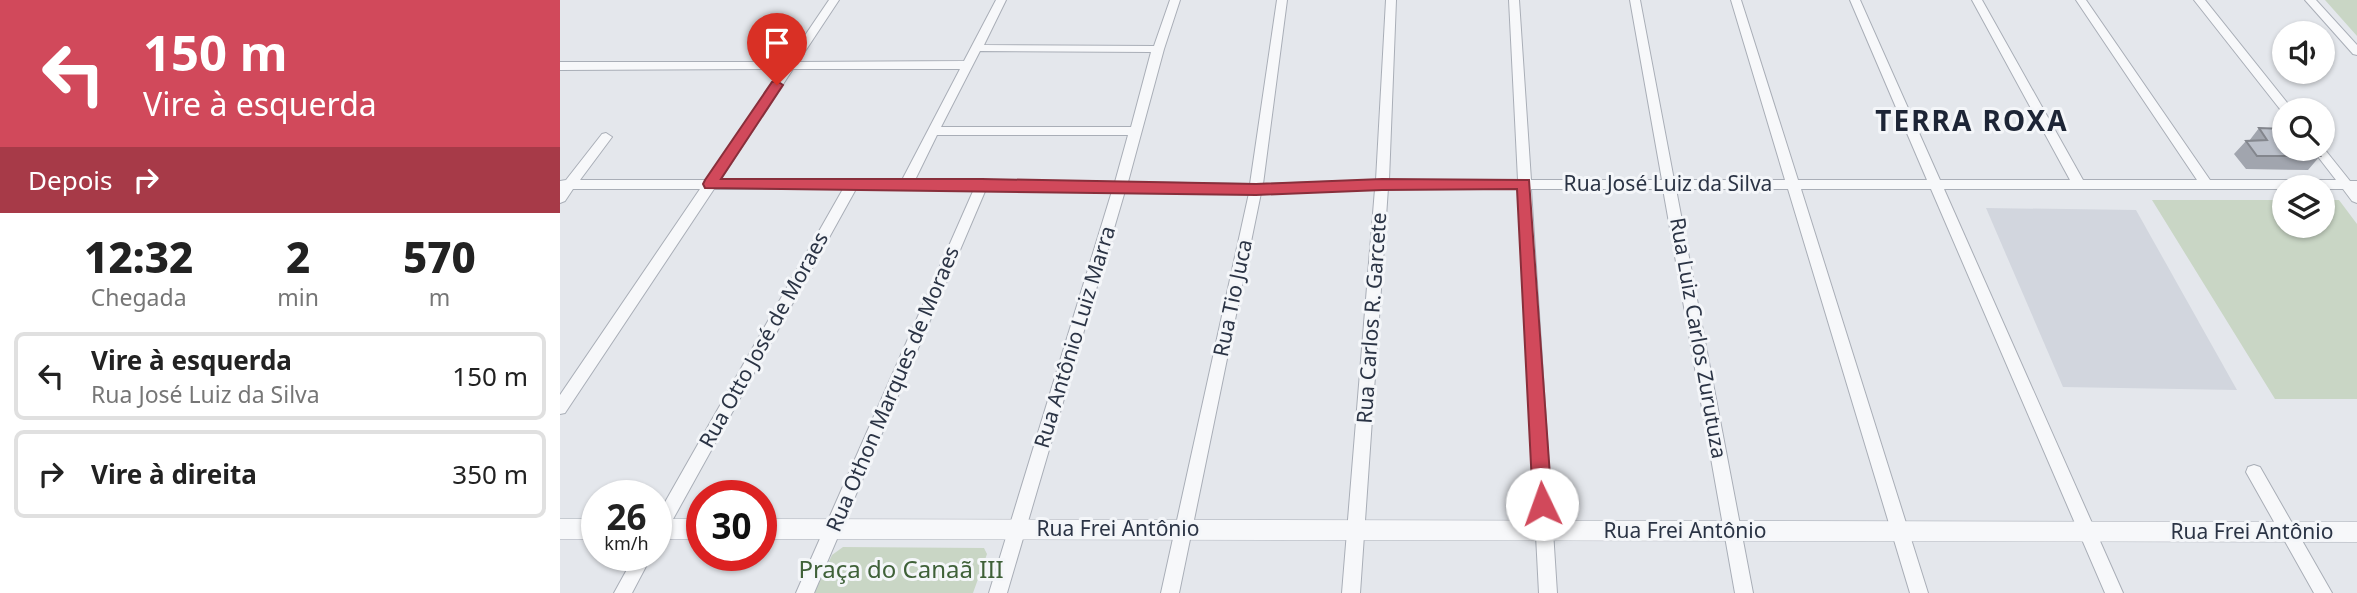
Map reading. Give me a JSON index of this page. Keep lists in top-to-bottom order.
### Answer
{
  "streets": {
    "street": [
      "Rua José Luiz da Silva",
      "Rua Tio Juca",
      "Rua Carlos R. Garcete",
      "Rua Antônio Luiz Marra",
      "Rua Luiz Carlos Zurutuza",
      "Rua Otto José de Moraes",
      "Rua Othon Marques de Moraes",
      "Rua Frei Antônio"
    ]
  },
  "crossings": [
    ["Rua José Luiz da Silva", "Rua Tio Juca"],
    ["Rua José Luiz da Silva", "Rua Carlos R. Garcete"],
    ["Rua José Luiz da Silva", "Rua Antônio Luiz Marra"],
    ["Rua José Luiz da Silva", "Rua Luiz Carlos Zurutuza"],
    ["Rua José Luiz da Silva", "Rua Otto José de Moraes"],
    ["Rua José Luiz da Silva", "Rua Othon Marques de Moraes"],
    ["Rua Tio Juca", "Rua Frei Antônio"],
    ["Rua Carlos R. Garcete", "Rua Frei Antônio"],
    ["Rua Antônio Luiz Marra", "Rua Frei Antônio"],
    ["Rua Luiz Carlos Zurutuza", "Rua Frei Antônio"],
    ["Rua Othon Marques de Moraes", "Rua Frei Antônio"]
  ],
  "districts": ["TERRA ROXA"],
  "parks": ["Praça do Canaã III"],
  "page": {
    "turn": ["150 m", "Vire à esquerda"],
    "then": "Depois",
    "eta": [
      "12:32",
      "Chegada",
      "2",
      "min",
      "570",
      "m"
    ],
    "list": [
      {
        "name": "Vire à esquerda",
        "note": "Rua José Luiz da Silva",
        "value": "150 m"
      },
      {
        "name": "Vire à direita",
        "value": "350 m"
      }
    ],
    "speed": "26 km/h",
    "limit": "30"
  }
}
